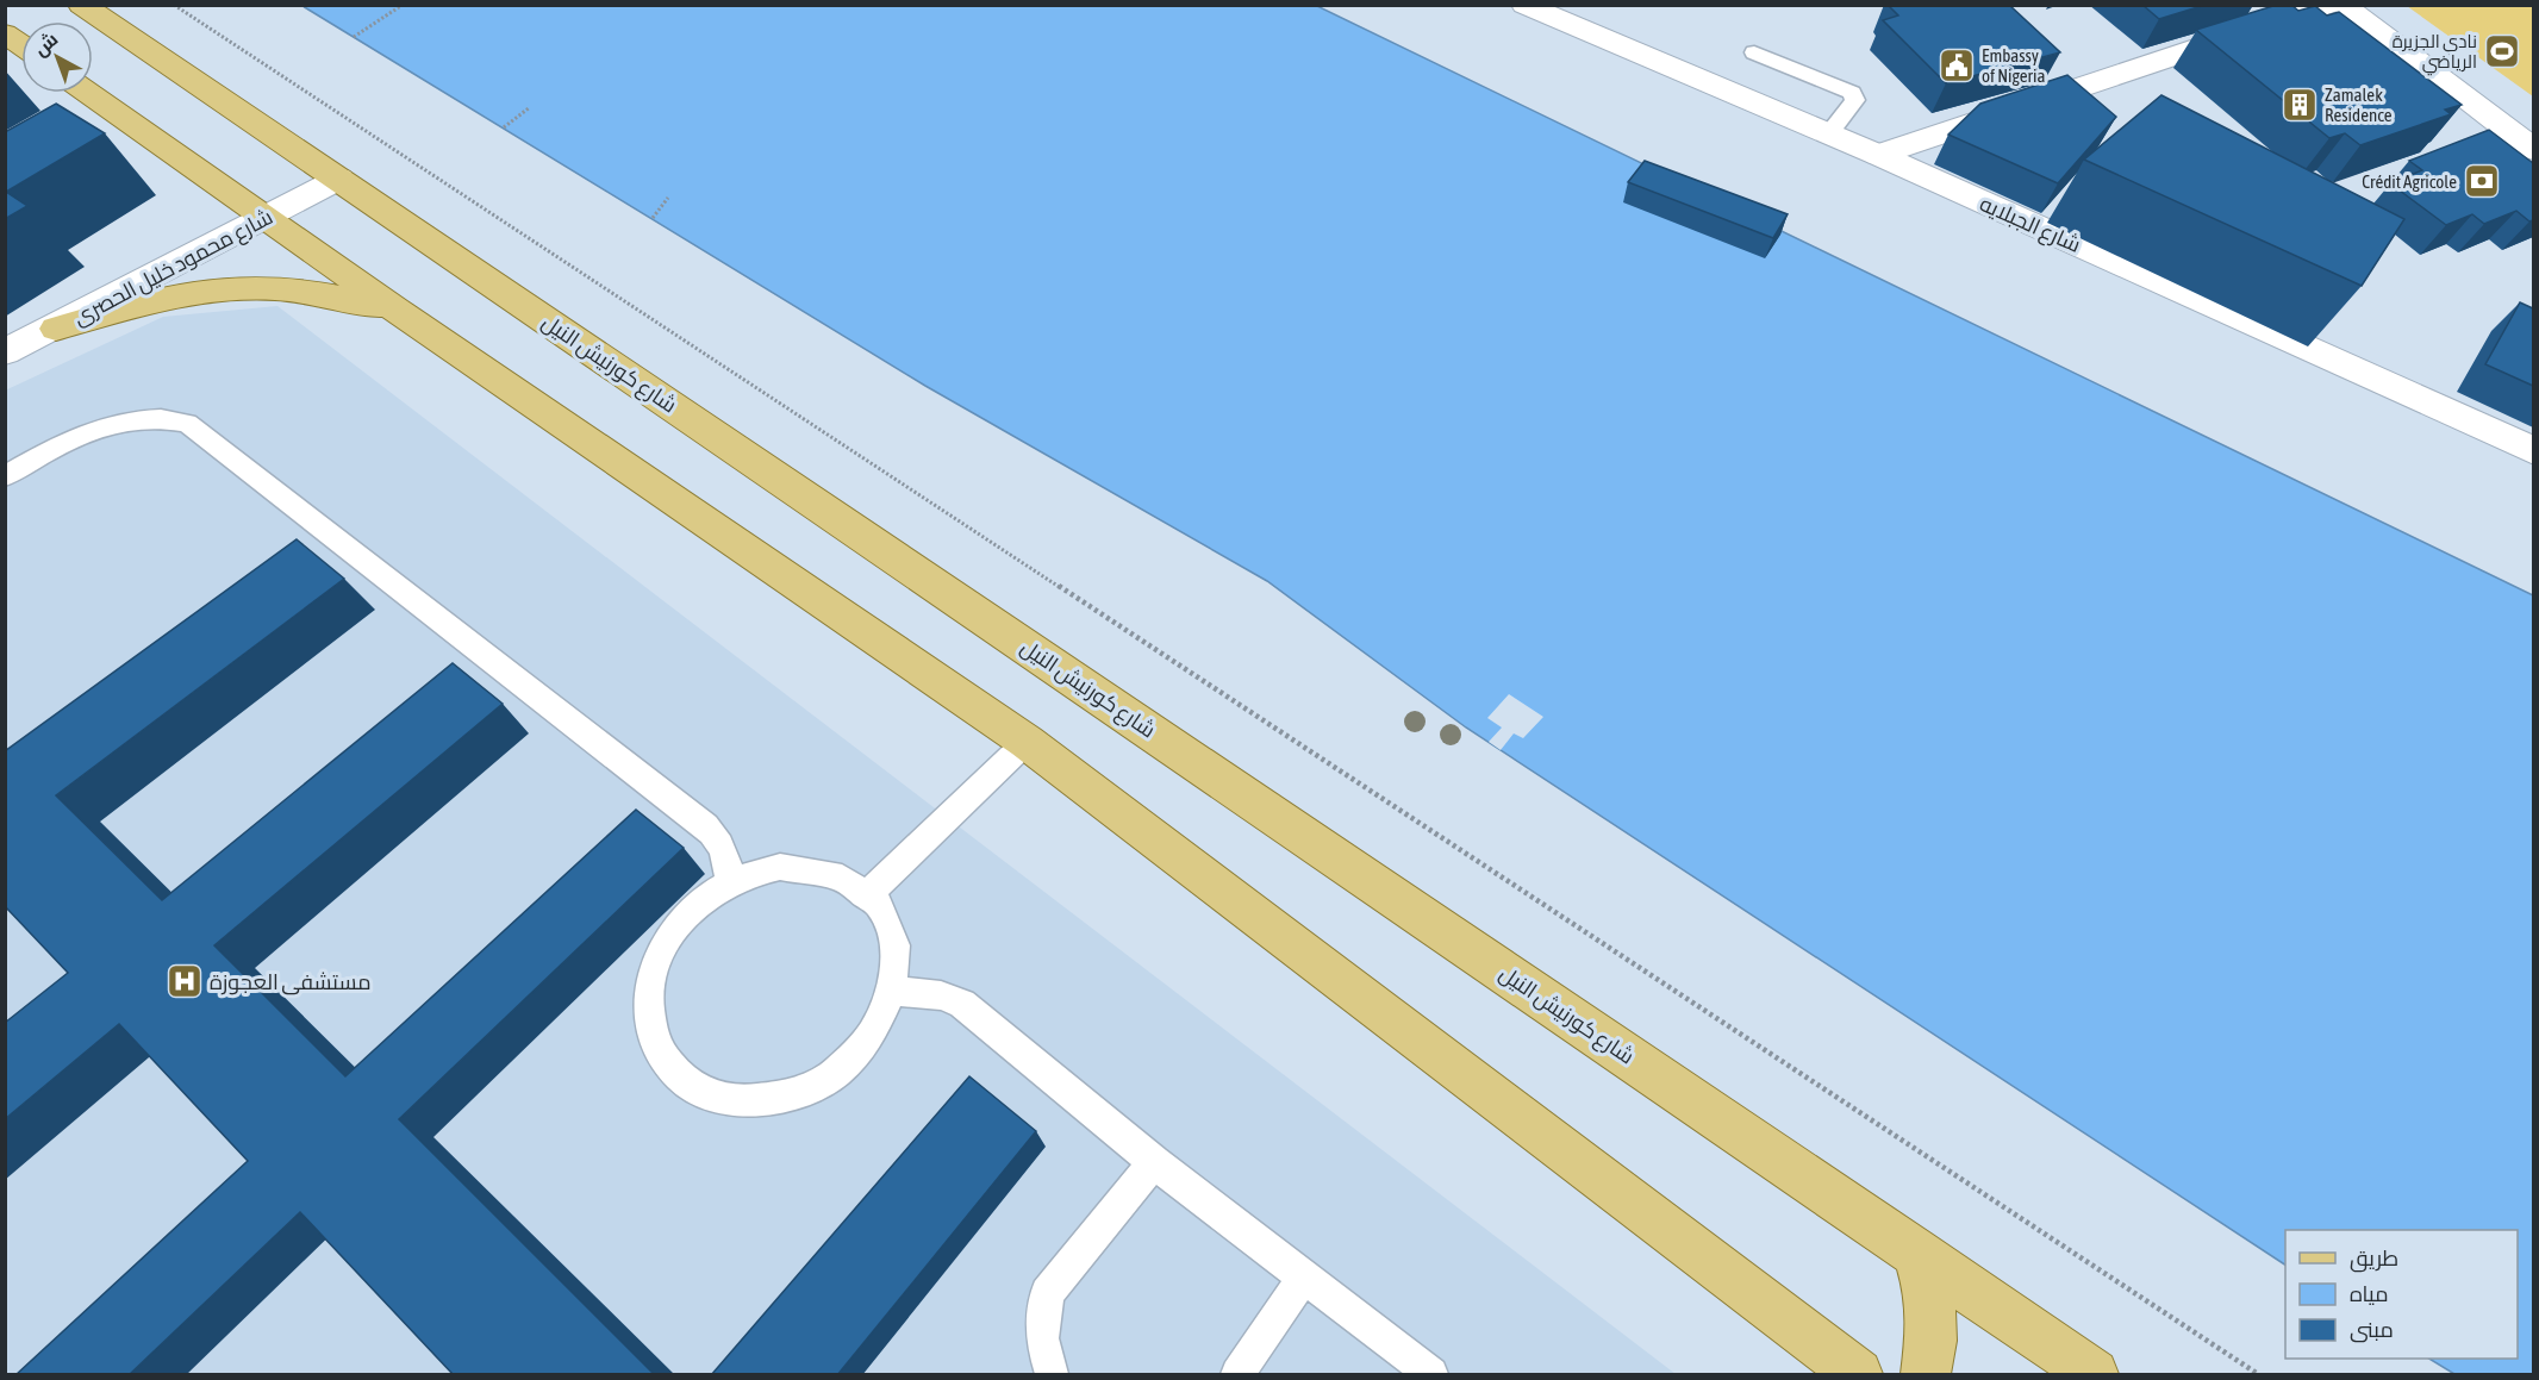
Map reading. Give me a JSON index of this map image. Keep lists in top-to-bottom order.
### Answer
{
  "streets": {
    "main road": ["شارع كورنيش النيل"],
    "street": ["شارع الجبلايه", "شارع محمود خليل الحصرى"]
  },
  "crossings": [
    ["شارع محمود خليل الحصرى", "شارع كورنيش النيل"]
  ],
  "places": {
    "sports": ["نادي الجزيرة الرياضي"],
    "public building": ["Embassy of Nigeria"],
    "building": ["Zamalek Residence"],
    "bank": ["Crédit Agricole"],
    "hospital": ["مستشفى العجوزة"]
  },
  "legend": ["طريق", "مياه", "مبنى"],
  "north": "top left"
}
